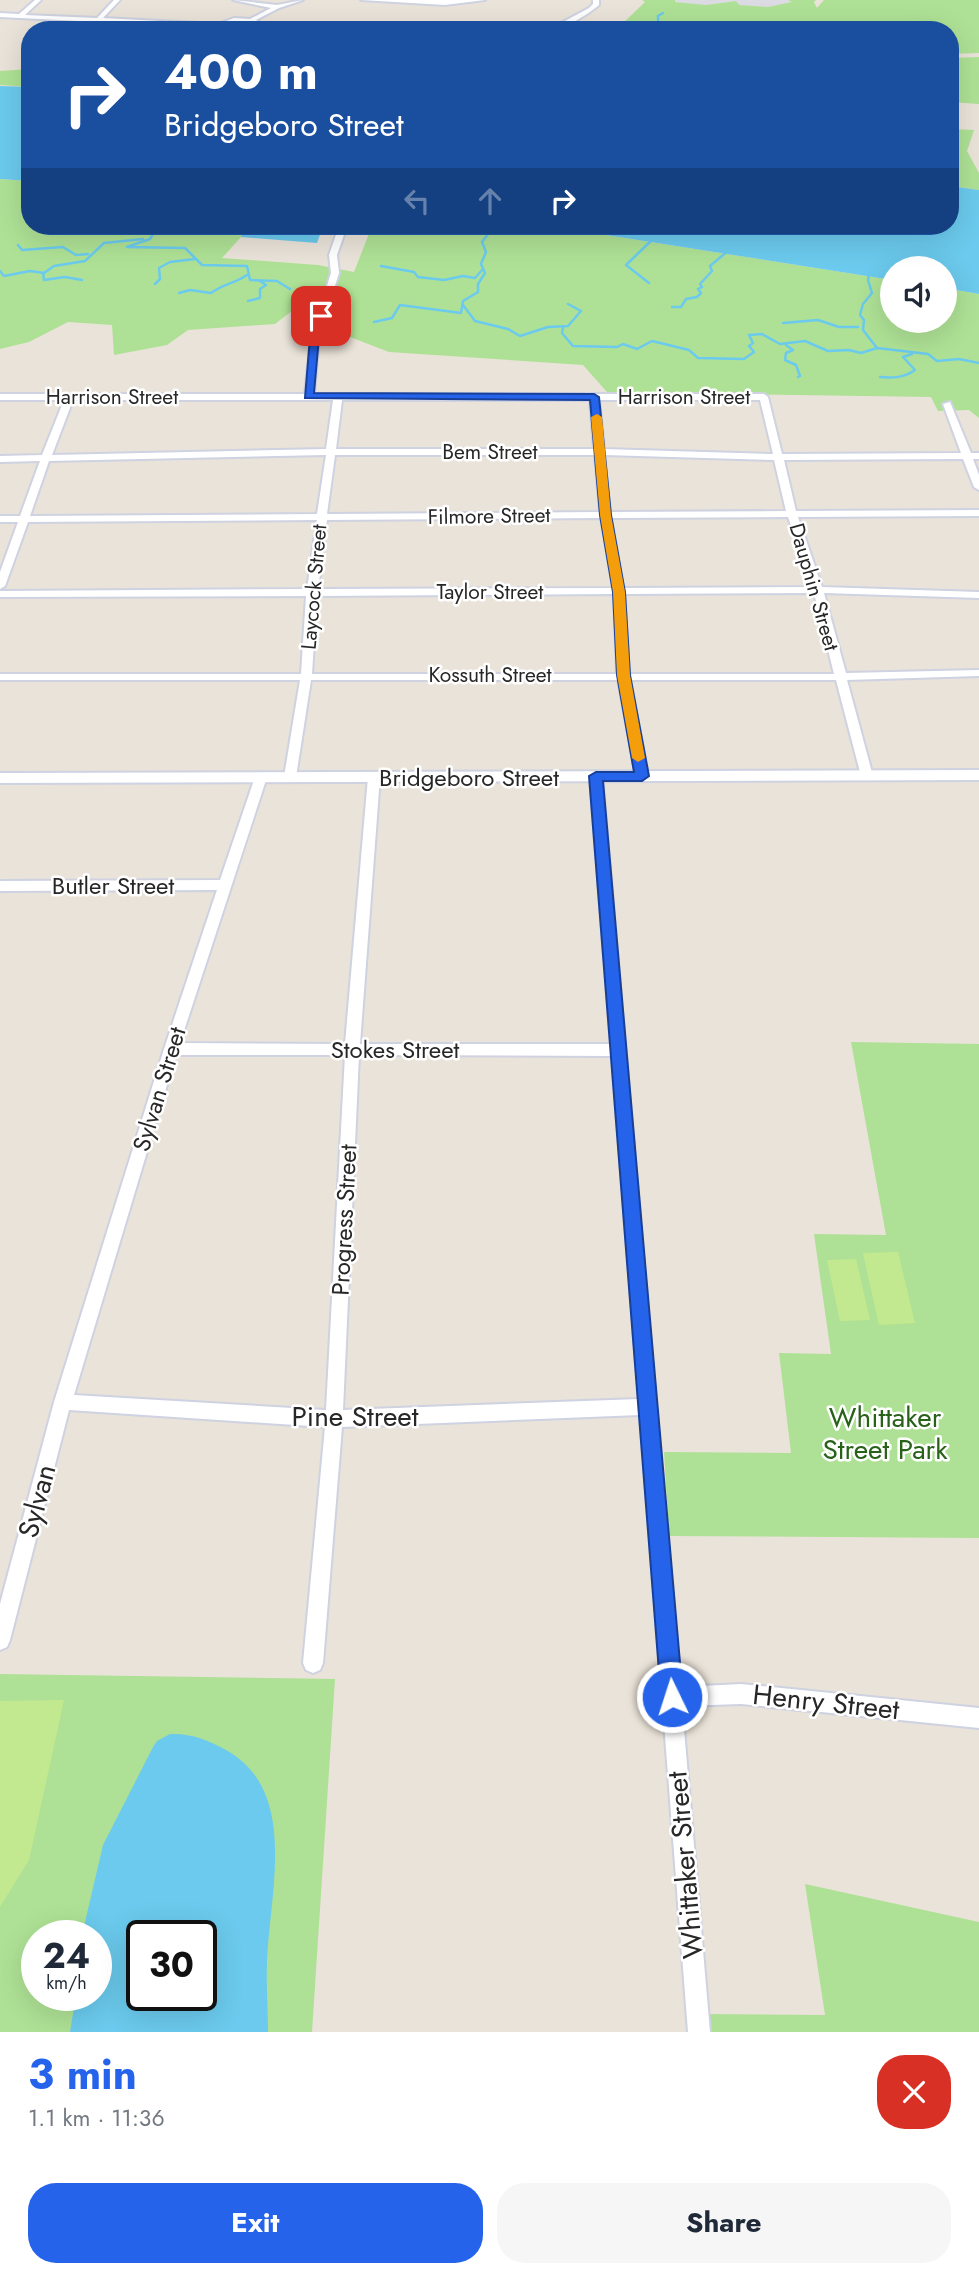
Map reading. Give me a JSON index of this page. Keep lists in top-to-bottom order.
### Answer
{
  "streets": {
    "main road": ["Bridgeboro Street"],
    "street": [
      "Harrison Street",
      "Bem Street",
      "Filmore Street",
      "Laycock Street",
      "Dauphin Street",
      "Taylor Street",
      "Kossuth Street",
      "Butler Street",
      "Stokes Street",
      "Sylvan Street",
      "Progress Street",
      "Pine Street",
      "Sylvan",
      "Henry Street",
      "Whittaker Street"
    ]
  },
  "crossings": [
    ["Harrison Street", "Laycock Street"],
    ["Harrison Street", "Dauphin Street"],
    ["Bem Street", "Laycock Street"],
    ["Bem Street", "Dauphin Street"],
    ["Filmore Street", "Laycock Street"],
    ["Filmore Street", "Dauphin Street"],
    ["Laycock Street", "Taylor Street"],
    ["Laycock Street", "Kossuth Street"],
    ["Laycock Street", "Bridgeboro Street"],
    ["Dauphin Street", "Taylor Street"],
    ["Dauphin Street", "Kossuth Street"],
    ["Dauphin Street", "Bridgeboro Street"],
    ["Bridgeboro Street", "Sylvan Street"],
    ["Bridgeboro Street", "Progress Street"],
    ["Bridgeboro Street", "Whittaker Street"],
    ["Butler Street", "Sylvan Street"],
    ["Stokes Street", "Sylvan Street"],
    ["Stokes Street", "Progress Street"],
    ["Stokes Street", "Whittaker Street"],
    ["Sylvan Street", "Pine Street"],
    ["Sylvan Street", "Sylvan"],
    ["Progress Street", "Pine Street"],
    ["Pine Street", "Sylvan"],
    ["Pine Street", "Whittaker Street"],
    ["Henry Street", "Whittaker Street"]
  ],
  "parks": ["Whittaker Street Park"],
  "page": {
    "turn": ["400 m", "Bridgeboro Street"],
    "speed": "24 km/h",
    "limit": "30",
    "heading": ["3 min", "1.1 km · 11:36"],
    "buttons": ["Exit", "Share"]
  }
}
